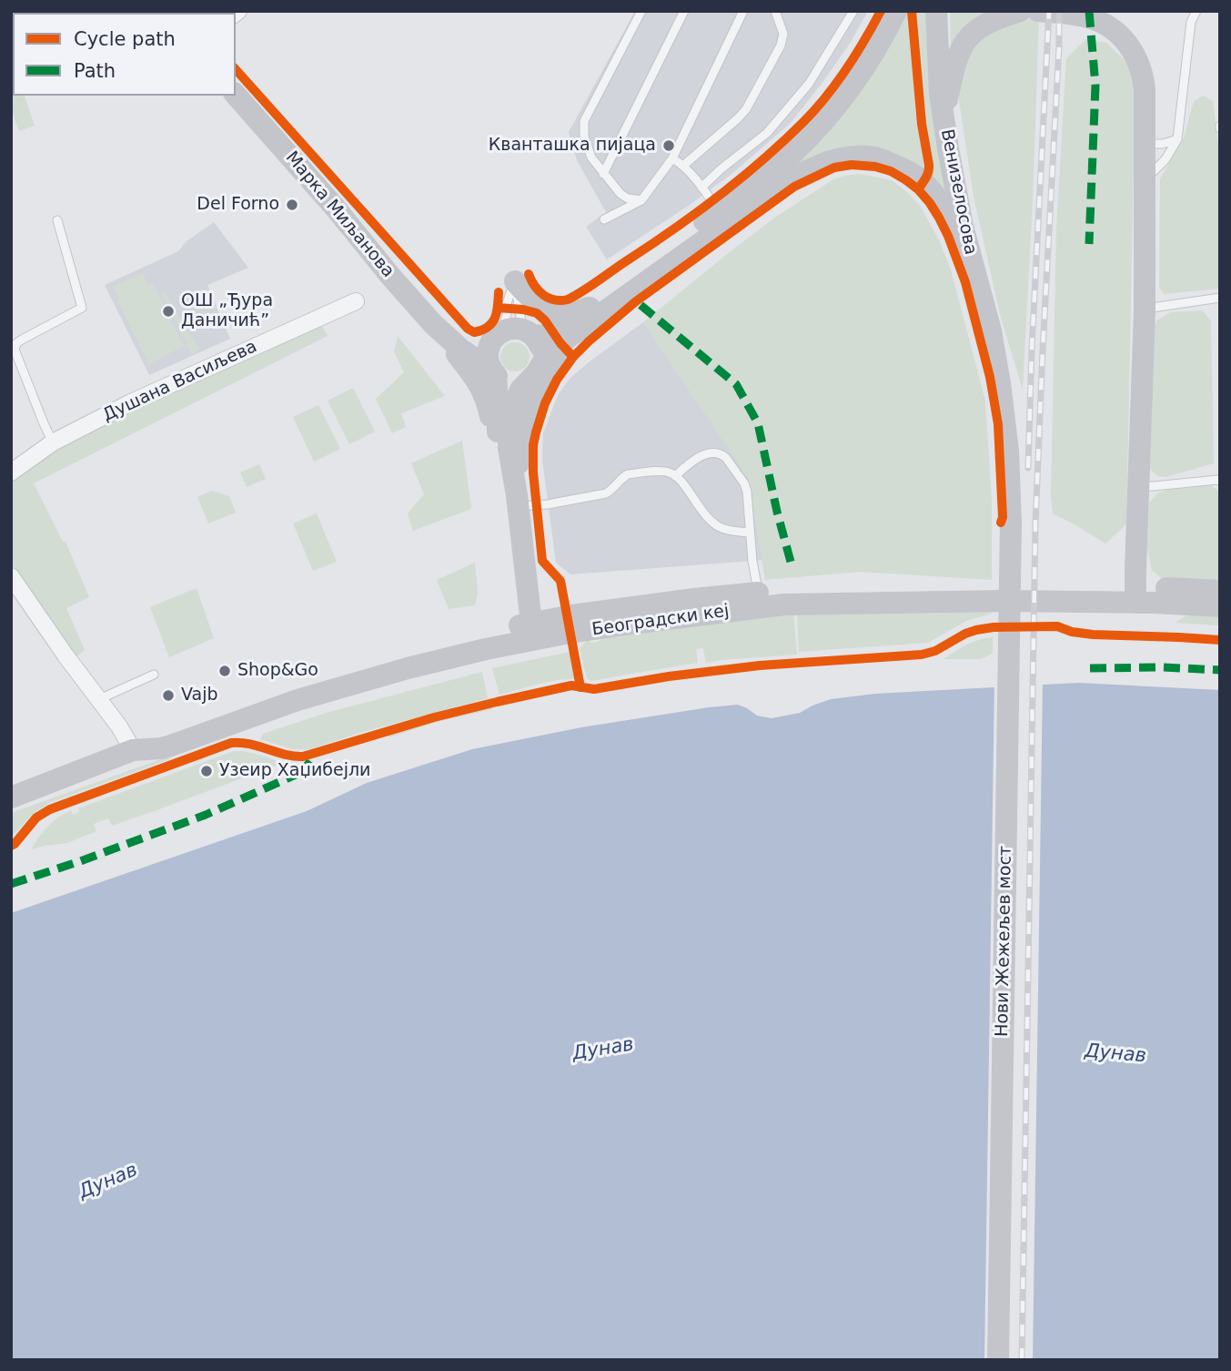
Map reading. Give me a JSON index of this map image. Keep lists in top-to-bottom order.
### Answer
{
  "streets": {
    "main road": [
      "Венизелосова",
      "Марка Миљанова",
      "Београдски кеј",
      "Нови Жежељев мост"
    ],
    "street": ["Душана Васиљева"]
  },
  "crossings": [
    ["Венизелосова", "Нови Жежељев мост"]
  ],
  "water": ["Дунав"],
  "places": [
    "Кванташка пијаца",
    "Del Forno",
    "ОШ „Ђура Даничић”",
    "Shop&Go",
    "Vajb",
    "Узеир Хаџибејли"
  ],
  "legend": ["Cycle path", "Path"]
}
